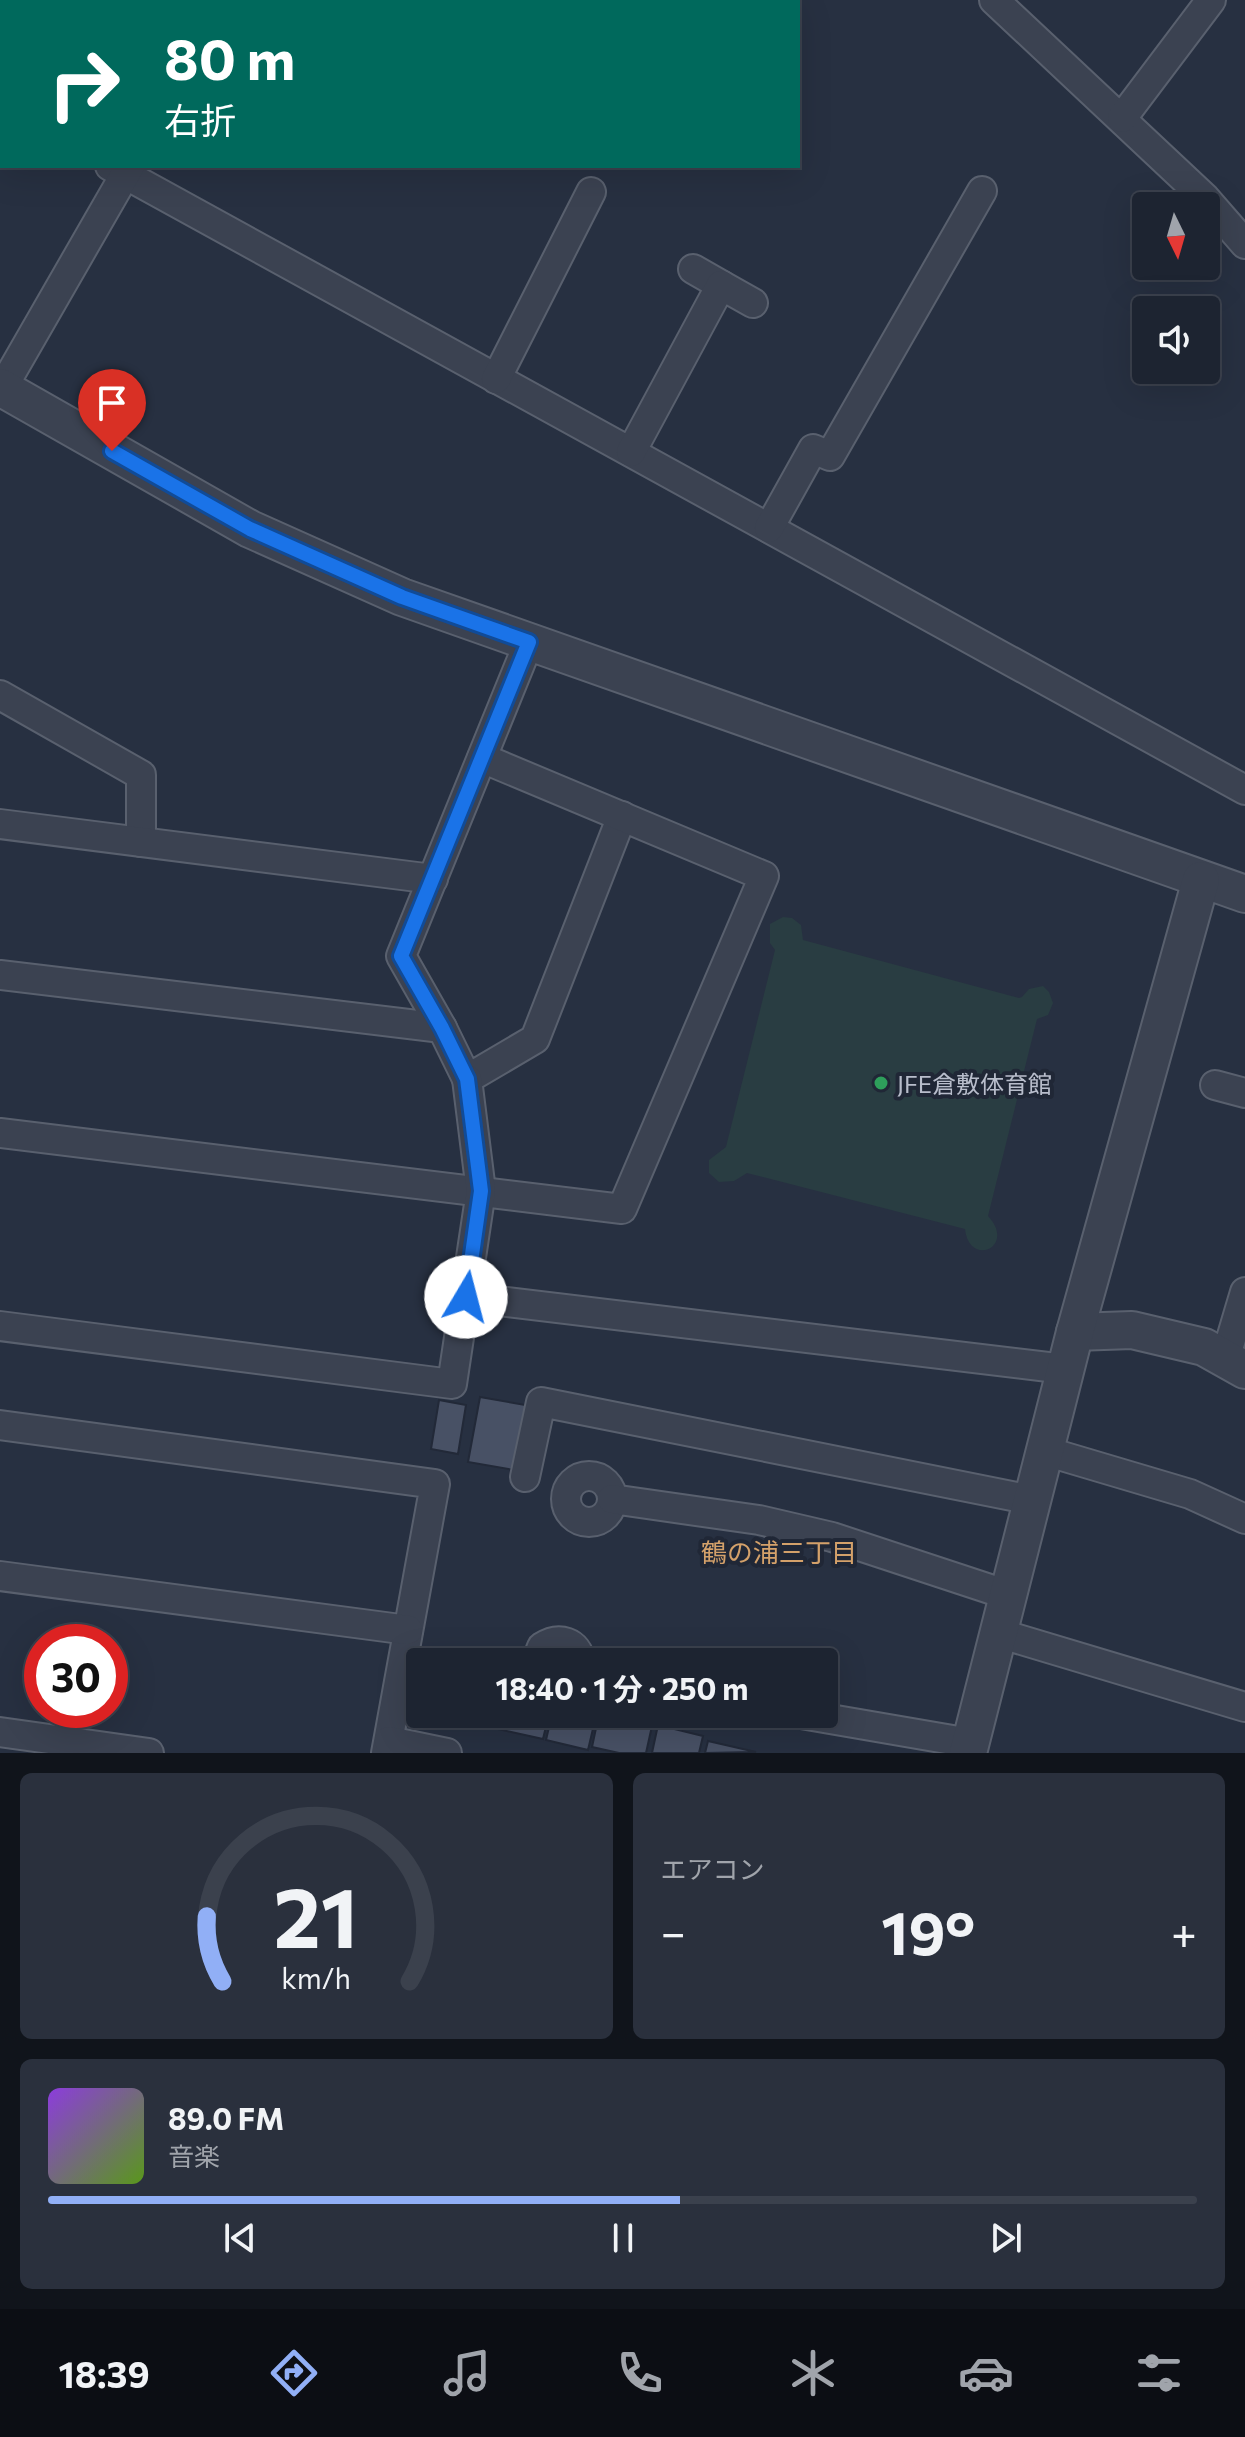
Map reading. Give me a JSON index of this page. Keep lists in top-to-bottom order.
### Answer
{
  "districts": ["鶴の浦三丁目"],
  "places": ["JFE倉敷体育館"],
  "north": "bottom",
  "page": {
    "turn": ["80 m", "右折"],
    "limit": "30",
    "trip": "18:40 · 1 分 · 250 m",
    "tile": "エアコン",
    "heat": ["−", "19°", "+"],
    "song": ["89.0 FM", "音楽"],
    "tabs": "18:39",
    "gauge": ["21", "km/h"]
  }
}
